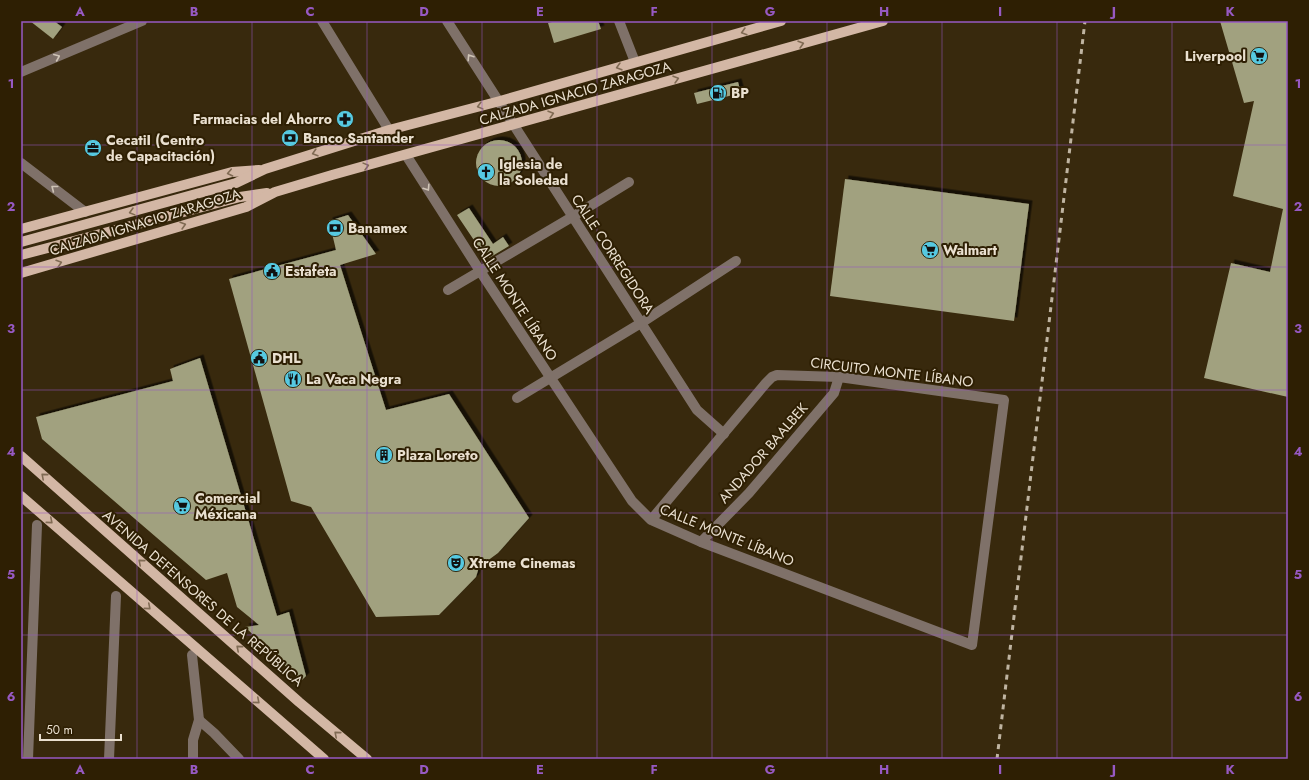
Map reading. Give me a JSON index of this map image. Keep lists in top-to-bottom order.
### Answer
{
  "streets": {
    "main road": ["CALZADA IGNACIO ZARAGOZA", "AVENIDA DEFENSORES DE LA REPÚBLICA"],
    "street": [
      "CALLE CORREGIDORA",
      "CALLE MONTE LÍBANO",
      "CIRCUITO MONTE LÍBANO",
      "ANDADOR BAALBEK"
    ]
  },
  "crossings": [
    ["CALZADA IGNACIO ZARAGOZA", "CALLE CORREGIDORA"],
    ["CALZADA IGNACIO ZARAGOZA", "CALLE MONTE LÍBANO"],
    ["CALLE CORREGIDORA", "CIRCUITO MONTE LÍBANO"],
    ["CALLE MONTE LÍBANO", "CIRCUITO MONTE LÍBANO"],
    ["CALLE MONTE LÍBANO", "ANDADOR BAALBEK"],
    ["CIRCUITO MONTE LÍBANO", "ANDADOR BAALBEK"]
  ],
  "places": {
    "supermarket": ["Liverpool", "Walmart", "Comercial Méxicana"],
    "fuel station": ["BP"],
    "pharmacy": ["Farmacias del Ahorro"],
    "bank": ["Banco Santander", "Banamex"],
    "office": ["CecatiI (Centro de Capacitación)"],
    "church": ["Iglesia de la Soledad"],
    "public building": ["Estafeta", "DHL"],
    "restaurant": ["La Vaca Negra"],
    "building": ["Plaza Loreto"],
    "theatre": ["Xtreme Cinemas"]
  },
  "scale_bar": "50 m",
  "grid": {
    "columns": [
      "A",
      "B",
      "C",
      "D",
      "E",
      "F",
      "G",
      "H",
      "I",
      "J",
      "K"
    ],
    "rows": [
      "1",
      "2",
      "3",
      "4",
      "5",
      "6"
    ]
  }
}
